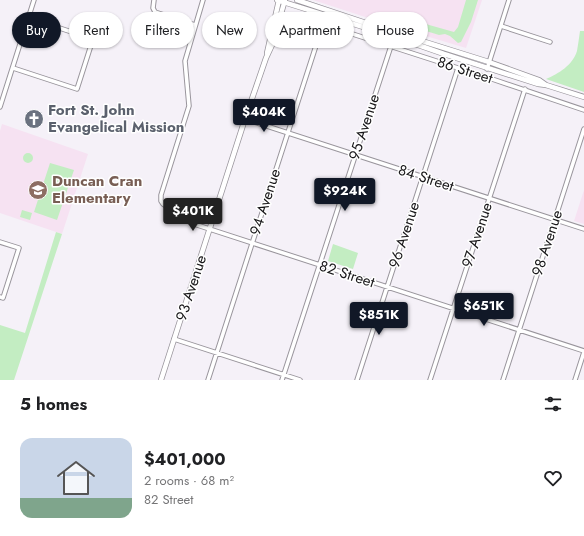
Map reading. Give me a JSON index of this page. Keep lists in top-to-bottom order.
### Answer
{
  "streets": {
    "main road": ["86 Street", "93 Avenue"],
    "street": [
      "95 Avenue",
      "84 Street",
      "94 Avenue",
      "96 Avenue",
      "97 Avenue",
      "98 Avenue",
      "82 Street"
    ]
  },
  "crossings": [
    ["86 Street", "96 Avenue"],
    ["86 Street", "97 Avenue"],
    ["86 Street", "93 Avenue"],
    ["95 Avenue", "84 Street"],
    ["95 Avenue", "82 Street"],
    ["84 Street", "94 Avenue"],
    ["84 Street", "96 Avenue"],
    ["84 Street", "97 Avenue"],
    ["84 Street", "98 Avenue"],
    ["84 Street", "93 Avenue"],
    ["94 Avenue", "82 Street"],
    ["96 Avenue", "82 Street"],
    ["97 Avenue", "82 Street"],
    ["98 Avenue", "82 Street"],
    ["82 Street", "93 Avenue"]
  ],
  "places": {
    "church": ["Fort St. John Evangelical Mission"],
    "school or university": ["Duncan Cran Elementary"]
  },
  "page": {
    "chip": [
      "Buy",
      "Rent",
      "Filters",
      "New",
      "Apartment",
      "House"
    ],
    "price": [
      "$404K",
      "$924K",
      "$401K",
      "$651K",
      "$851K"
    ],
    "heading": "5 homes",
    "list": [
      {
        "name": "$401,000",
        "note": "2 rooms · 68 m² · 82 Street"
      }
    ]
  }
}
